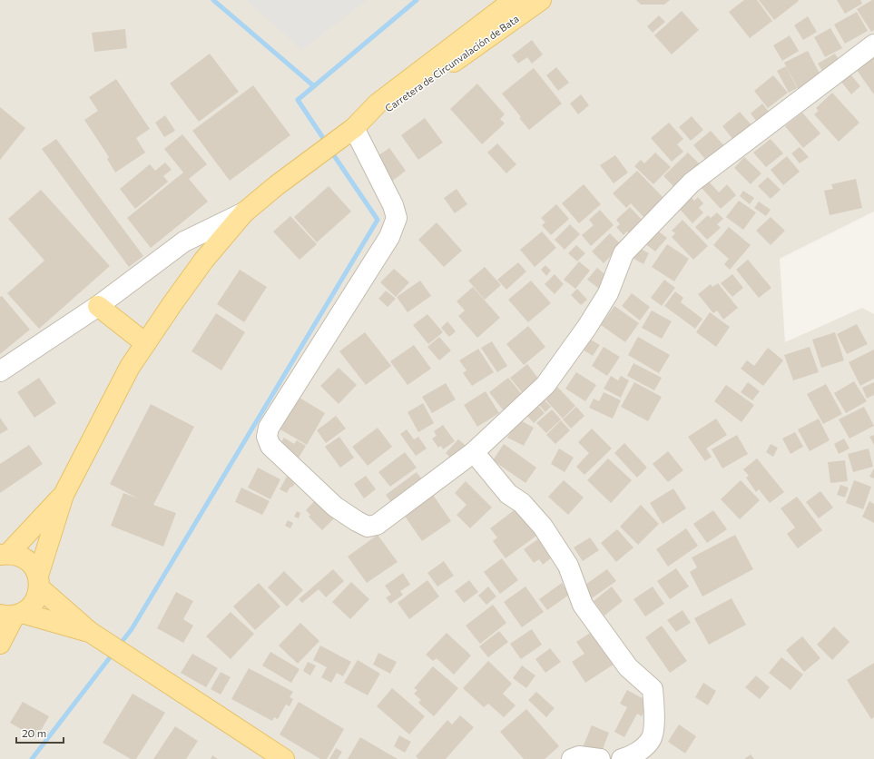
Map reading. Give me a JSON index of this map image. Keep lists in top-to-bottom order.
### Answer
{
  "streets": {
    "main road": ["Carretera de Circunvalación de Bata"]
  },
  "scale_bar": "20 m"
}
